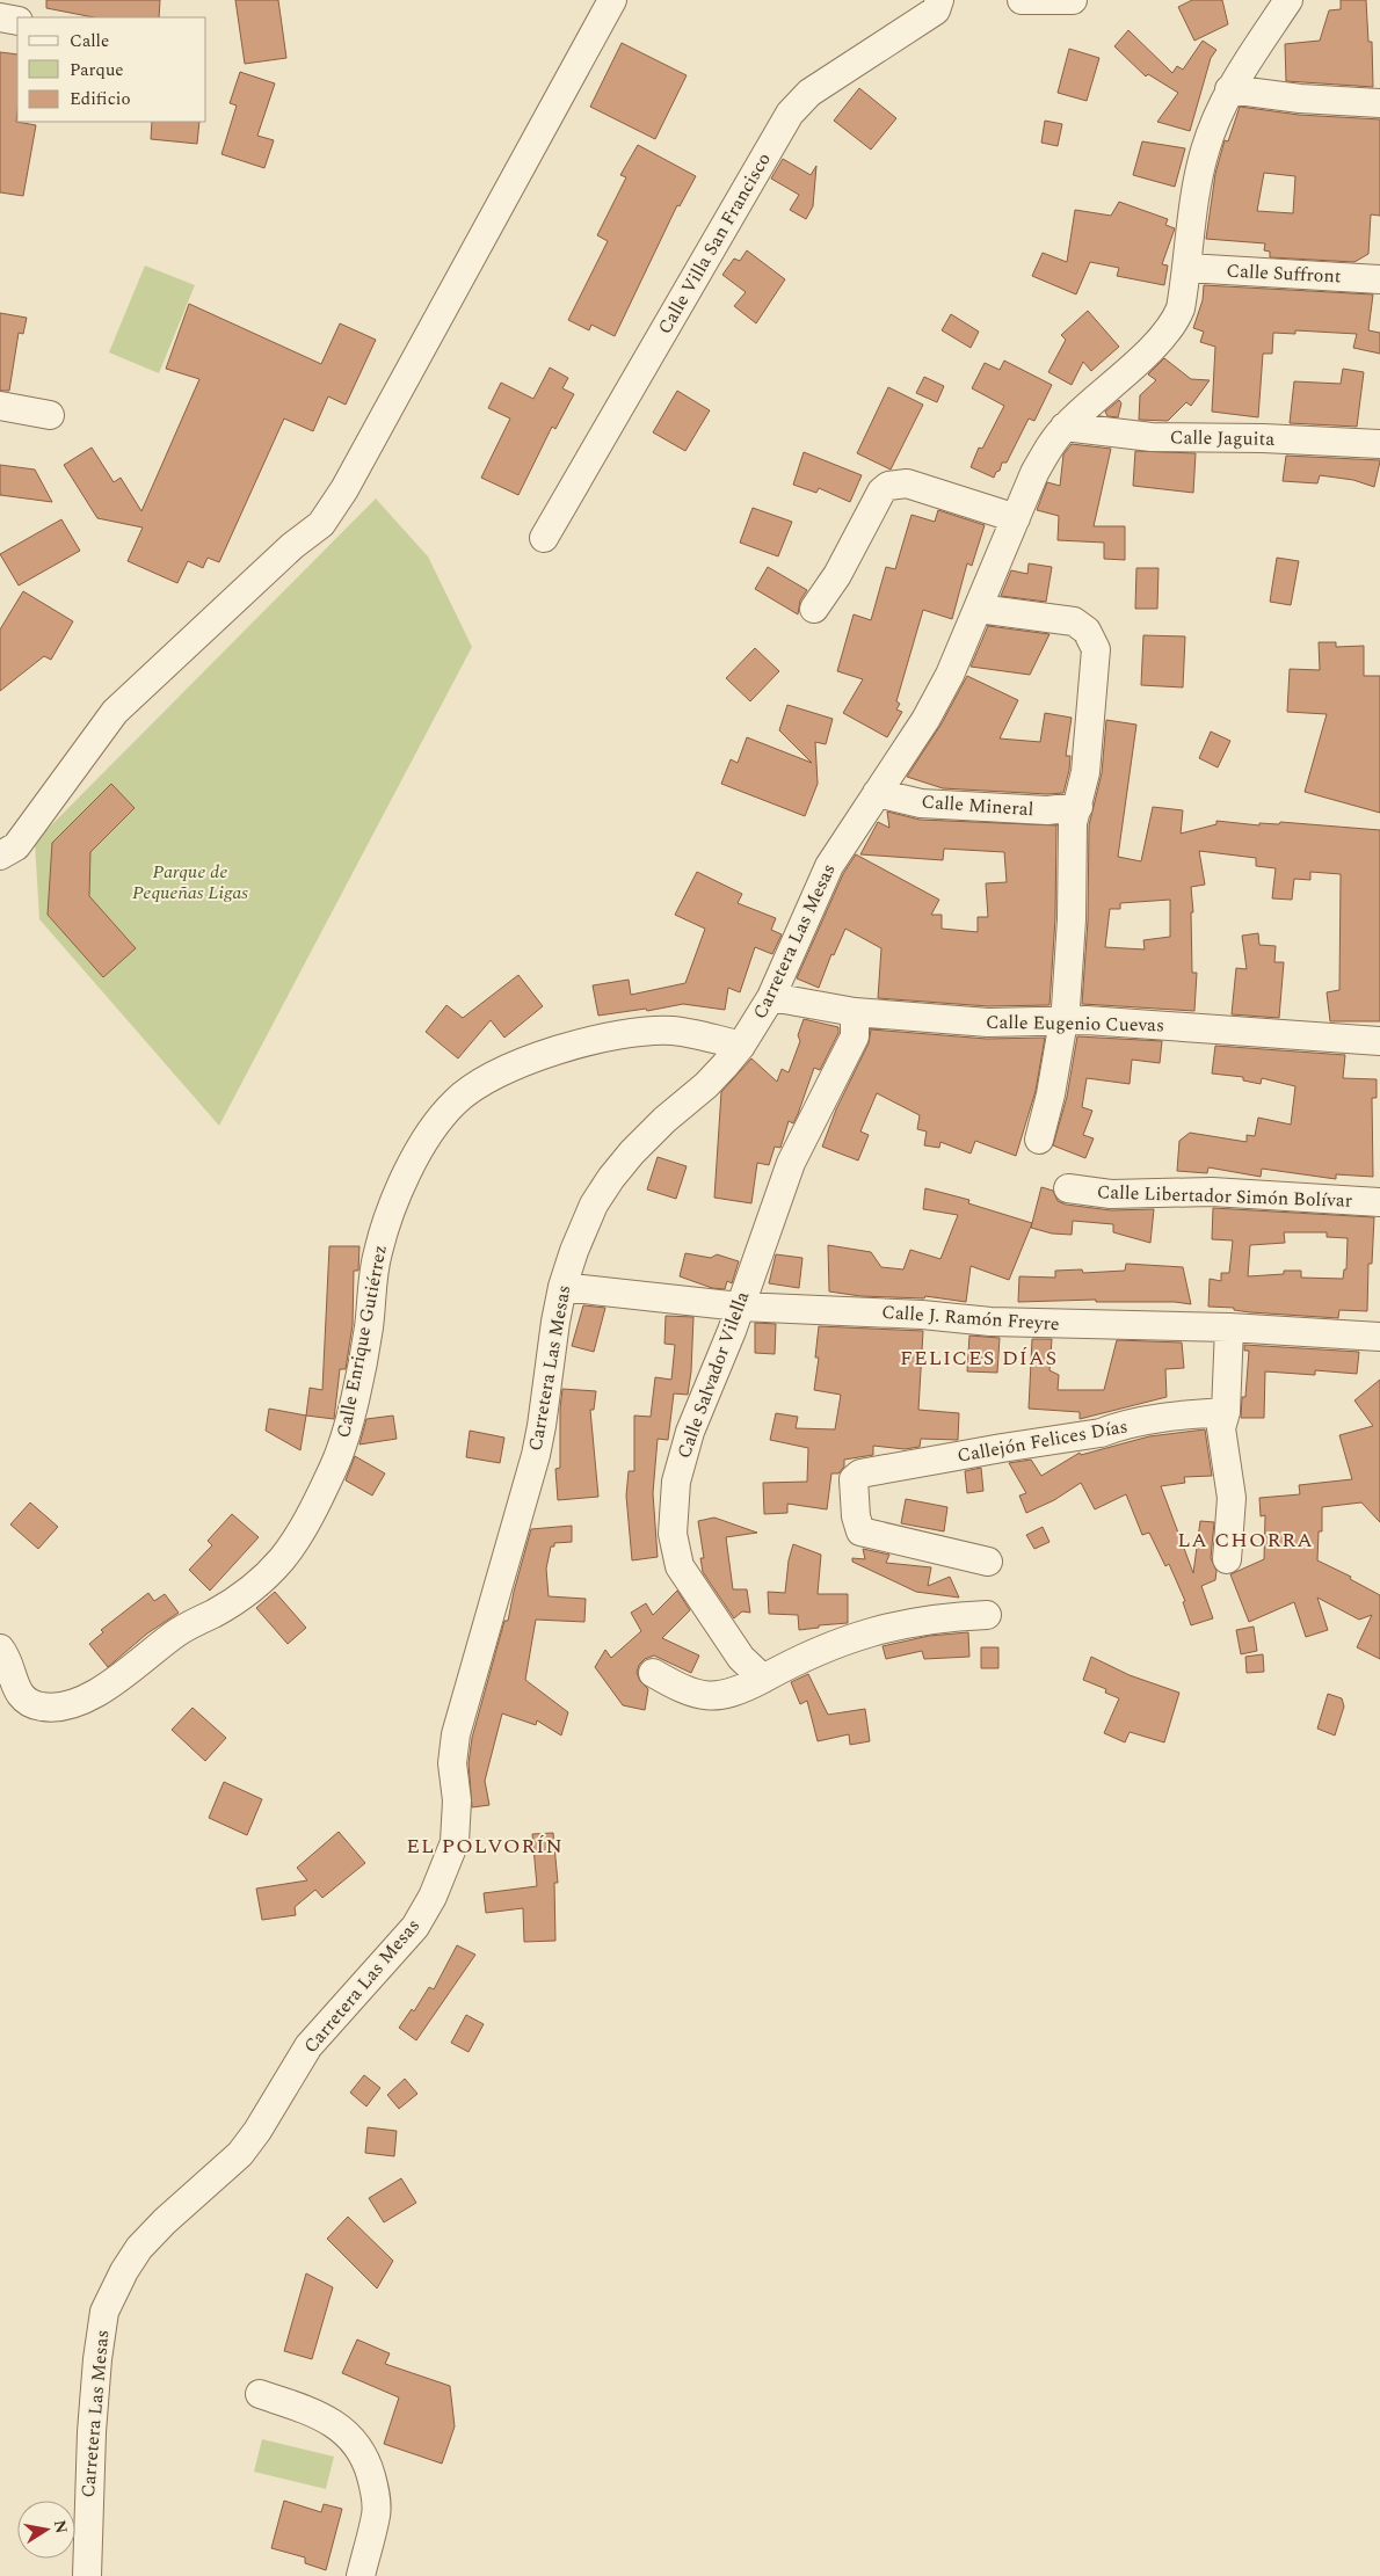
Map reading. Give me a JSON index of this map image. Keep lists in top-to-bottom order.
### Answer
{
  "streets": {
    "street": [
      "Calle Villa San Francisco",
      "Calle Suffront",
      "Calle Jaguita",
      "Calle Mineral",
      "Carretera Las Mesas",
      "Calle Eugenio Cuevas",
      "Calle Libertador Simón Bolívar",
      "Calle J. Ramón Freyre",
      "Calle Enrique Gutiérrez",
      "Calle Salvador Vilella",
      "Callejón Felices Días"
    ]
  },
  "crossings": [
    ["Calle Suffront", "Carretera Las Mesas"],
    ["Calle Jaguita", "Carretera Las Mesas"],
    ["Calle Mineral", "Carretera Las Mesas"],
    ["Carretera Las Mesas", "Calle Eugenio Cuevas"],
    ["Carretera Las Mesas", "Calle J. Ramón Freyre"],
    ["Carretera Las Mesas", "Calle Enrique Gutiérrez"],
    ["Calle Eugenio Cuevas", "Calle Salvador Vilella"],
    ["Calle J. Ramón Freyre", "Calle Salvador Vilella"]
  ],
  "districts": ["FELICES DÍAS", "LA CHORRA", "EL POLVORÍN"],
  "parks": ["Parque de Pequeñas Ligas"],
  "legend": ["Calle", "Parque", "Edificio"],
  "north": "right"
}
